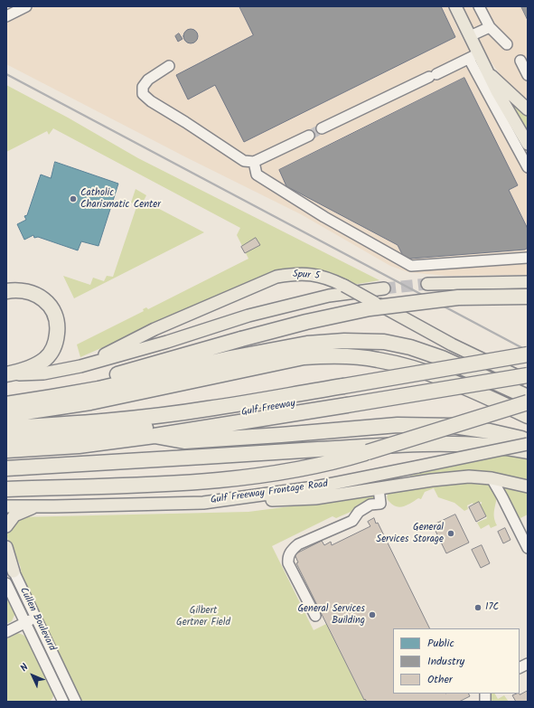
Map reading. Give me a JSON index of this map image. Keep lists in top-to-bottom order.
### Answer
{
  "streets": {
    "highway": ["Gulf Freeway"],
    "main road": ["Spur 5", "Gulf Freeway Frontage Road"],
    "street": ["Cullen Boulevard"]
  },
  "parks": ["Gilbert Gertner Field"],
  "places": [
    "Catholic Charismatic Center",
    "General Services Storage",
    "17C",
    "General Services Building"
  ],
  "legend": ["Public", "Industry", "Other"],
  "north": "top left"
}
